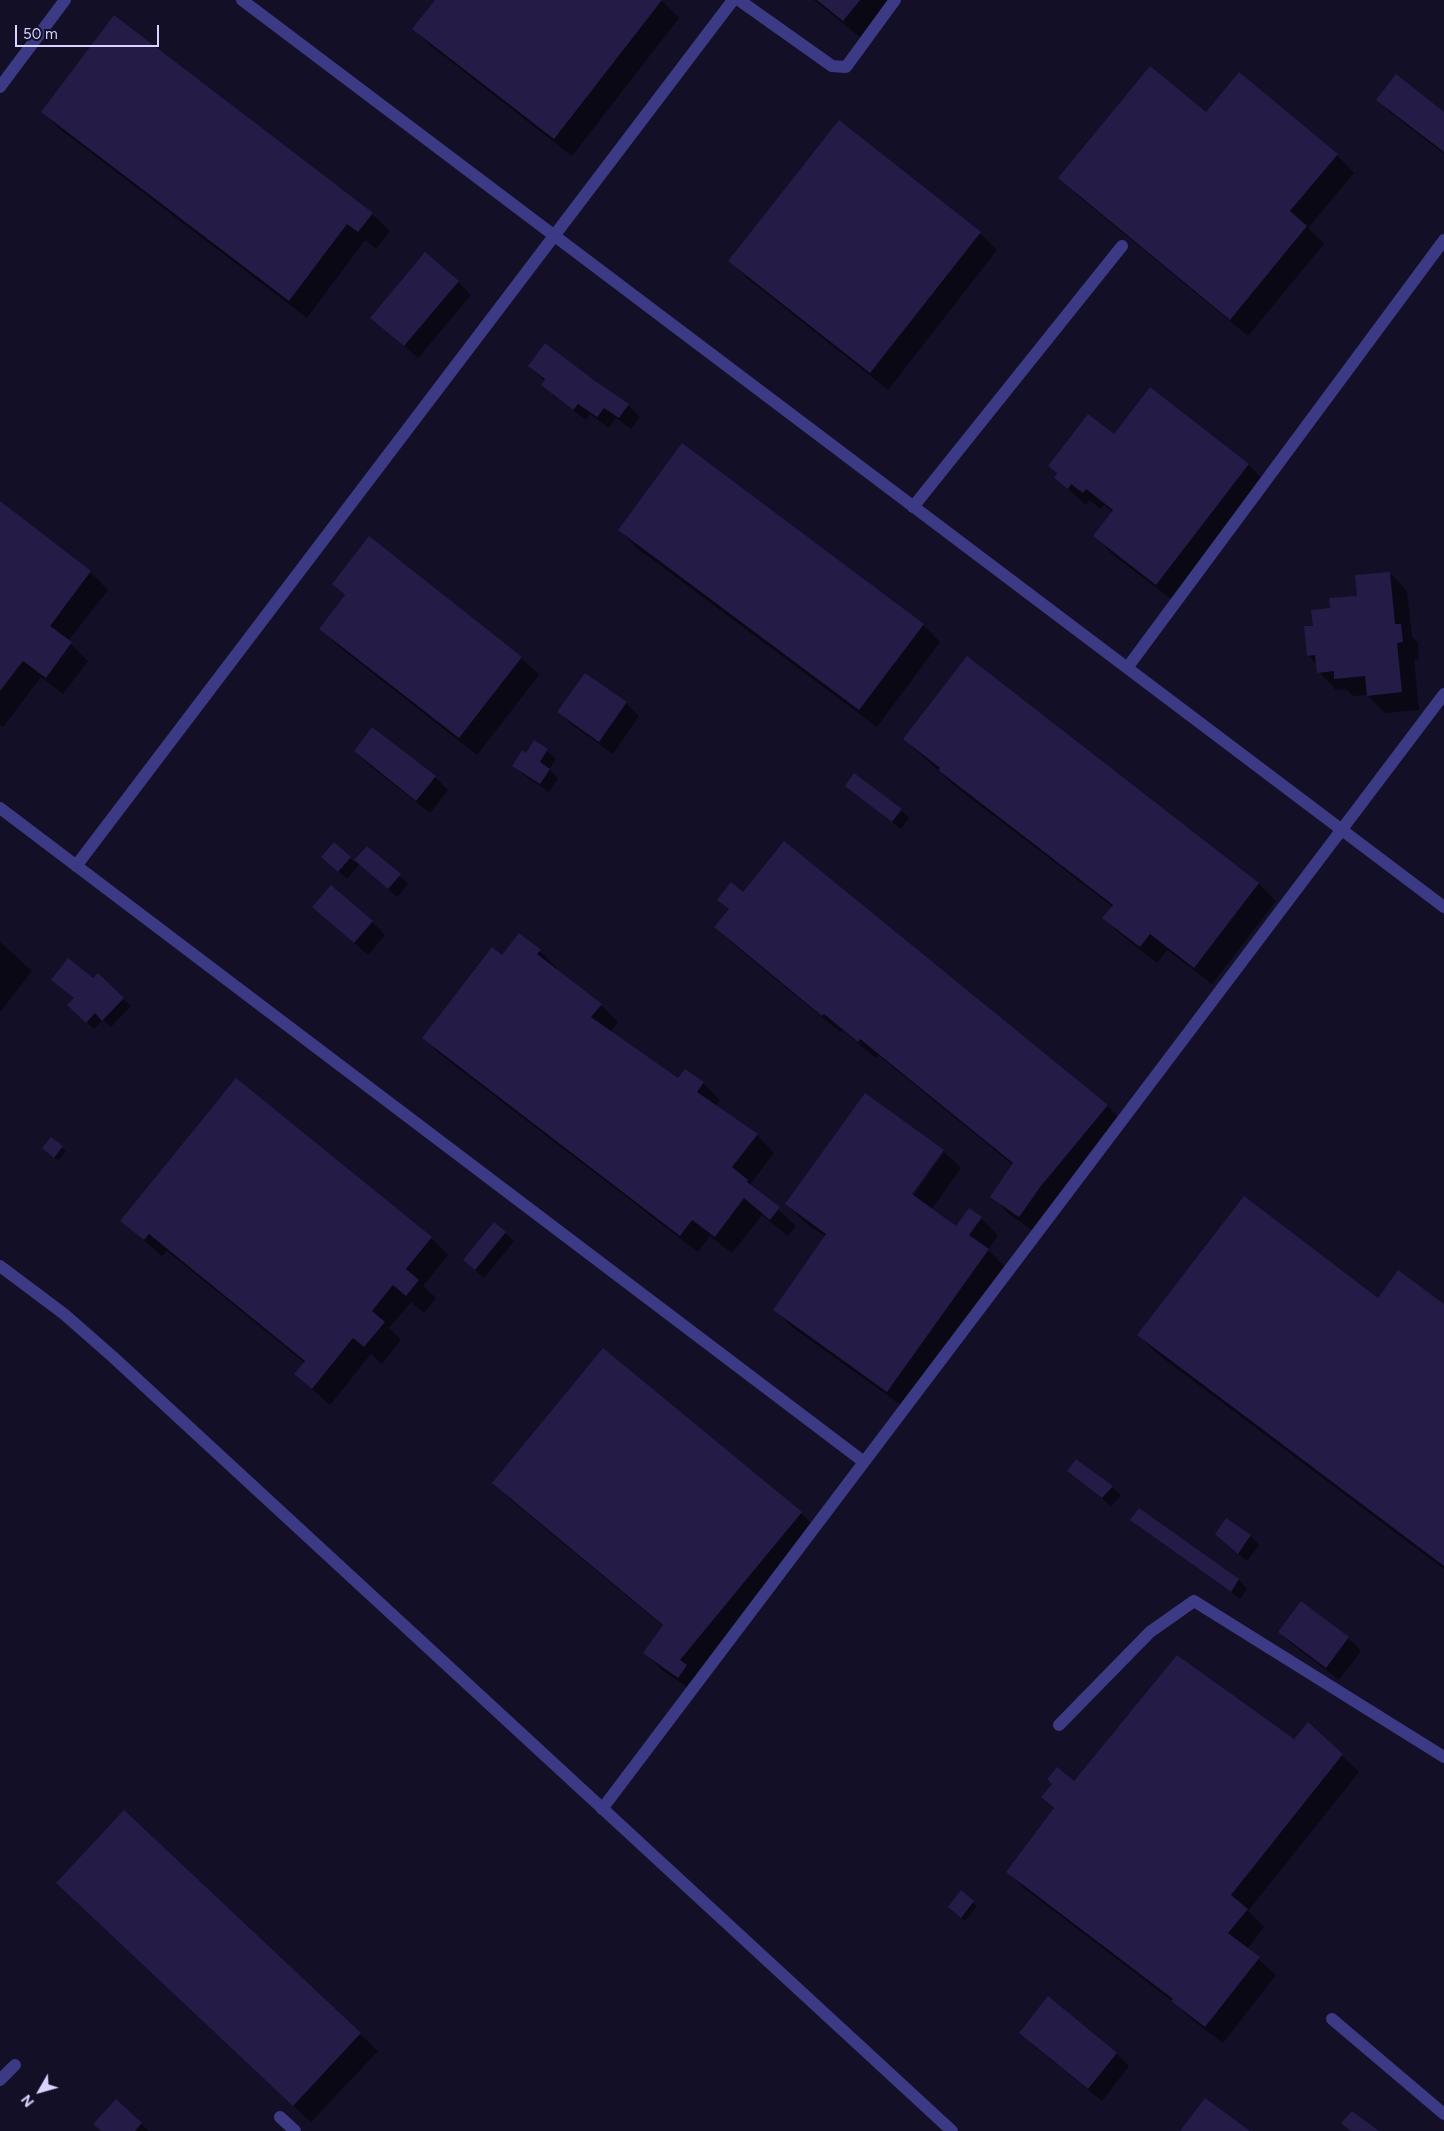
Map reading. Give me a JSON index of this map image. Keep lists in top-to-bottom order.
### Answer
{
  "scale_bar": "50 m",
  "north": "bottom left"
}
